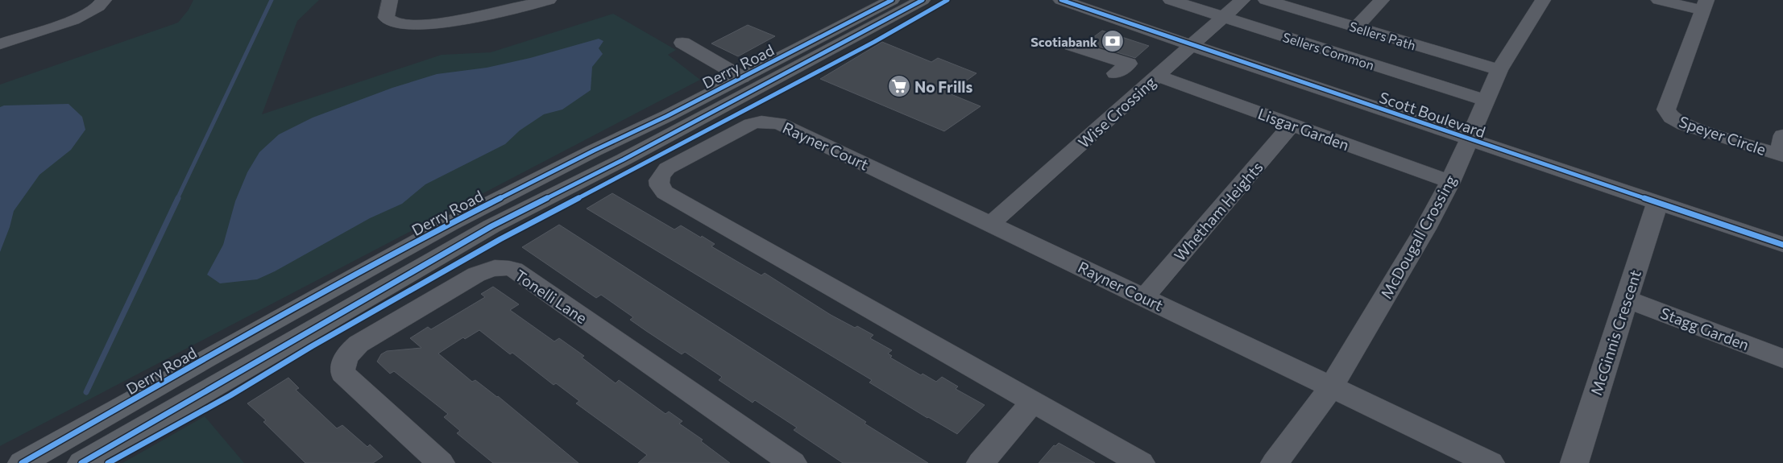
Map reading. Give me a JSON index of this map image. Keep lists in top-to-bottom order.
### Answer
{
  "streets": {
    "main road": ["Derry Road"],
    "street": [
      "Sellers Path",
      "Sellers Common",
      "Wise Crossing",
      "Scott Boulevard",
      "Lisgar Garden",
      "Speyer Circle",
      "Rayner Court",
      "Whetham Heights",
      "McDougall Crossing",
      "Tonelli Lane",
      "Stagg Garden",
      "McGinnis Crescent"
    ]
  },
  "crossings": [
    ["Sellers Path", "McDougall Crossing"],
    ["Sellers Common", "Wise Crossing"],
    ["Sellers Common", "McDougall Crossing"],
    ["Wise Crossing", "Scott Boulevard"],
    ["Wise Crossing", "Lisgar Garden"],
    ["Wise Crossing", "Rayner Court"],
    ["Scott Boulevard", "McDougall Crossing"],
    ["Scott Boulevard", "McGinnis Crescent"],
    ["Lisgar Garden", "Whetham Heights"],
    ["Lisgar Garden", "McDougall Crossing"],
    ["Rayner Court", "Whetham Heights"],
    ["Rayner Court", "McDougall Crossing"],
    ["Stagg Garden", "McGinnis Crescent"]
  ],
  "places": {
    "bank": ["Scotiabank"],
    "supermarket": ["No Frills"]
  }
}
